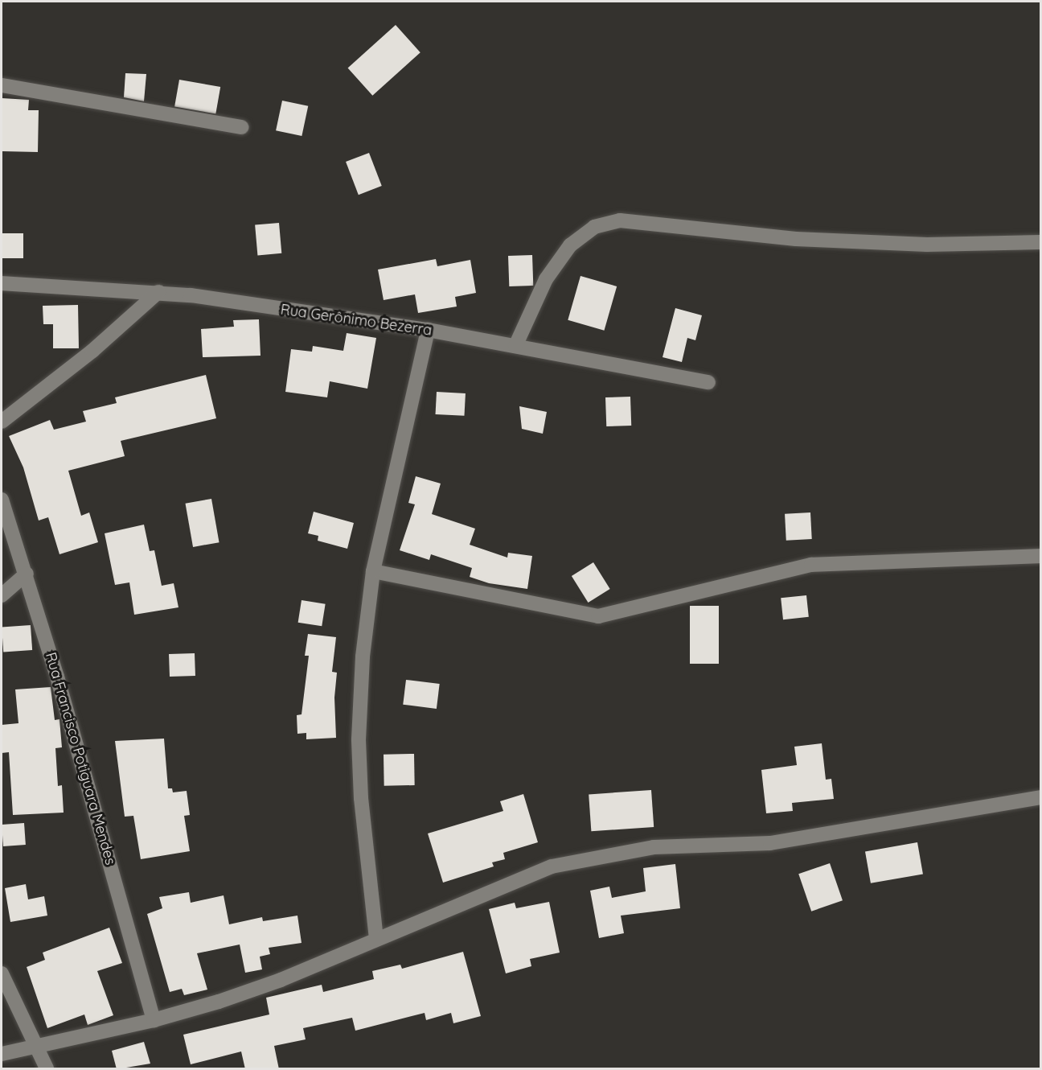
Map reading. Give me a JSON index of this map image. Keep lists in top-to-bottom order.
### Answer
{
  "streets": {
    "street": ["Rua Gerônimo Bezerra", "Rua Francisco Potiguara Mendes"]
  }
}
